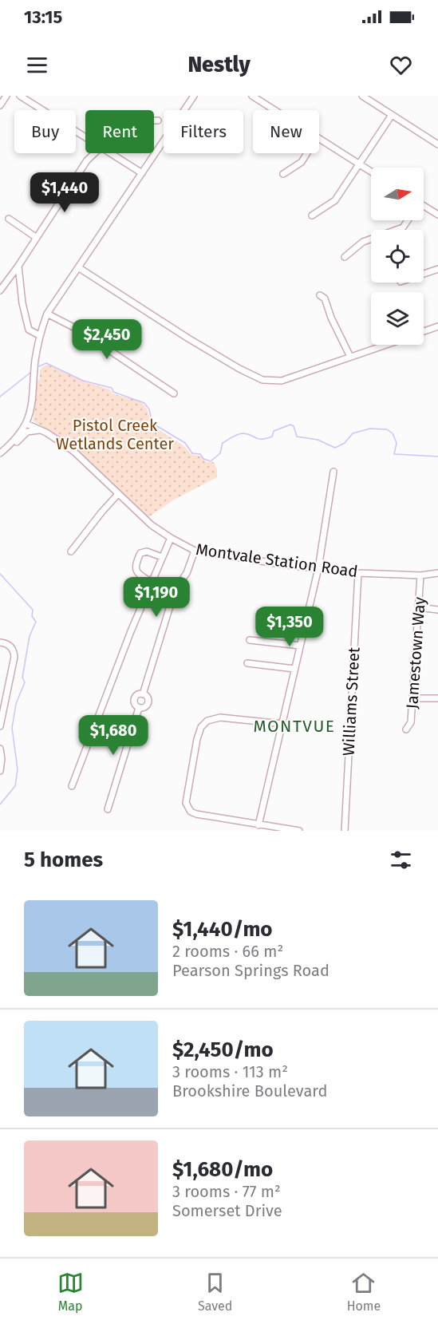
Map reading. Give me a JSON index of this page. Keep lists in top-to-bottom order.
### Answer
{
  "streets": {
    "street": ["Montvale Station Road", "Jamestown Way", "Williams Street"]
  },
  "crossings": [
    ["Montvale Station Road", "Jamestown Way"],
    ["Montvale Station Road", "Williams Street"]
  ],
  "districts": ["MONTVUE"],
  "parks": ["Pistol Creek Wetlands Center"],
  "north": "right",
  "page": {
    "status": "13:15",
    "header": "Nestly",
    "chip": [
      "Buy",
      "Rent",
      "Filters",
      "New"
    ],
    "price": [
      "$1,440",
      "$2,450",
      "$1,190",
      "$1,350",
      "$1,680"
    ],
    "heading": "5 homes",
    "list": [
      {
        "name": "$1,440/mo",
        "note": "2 rooms · 66 m² · Pearson Springs Road"
      },
      {
        "name": "$2,450/mo",
        "note": "3 rooms · 113 m² · Brookshire Boulevard"
      },
      {
        "name": "$1,680/mo",
        "note": "3 rooms · 77 m² · Somerset Drive"
      }
    ],
    "tabs": ["Map", "Saved", "Home"]
  }
}
